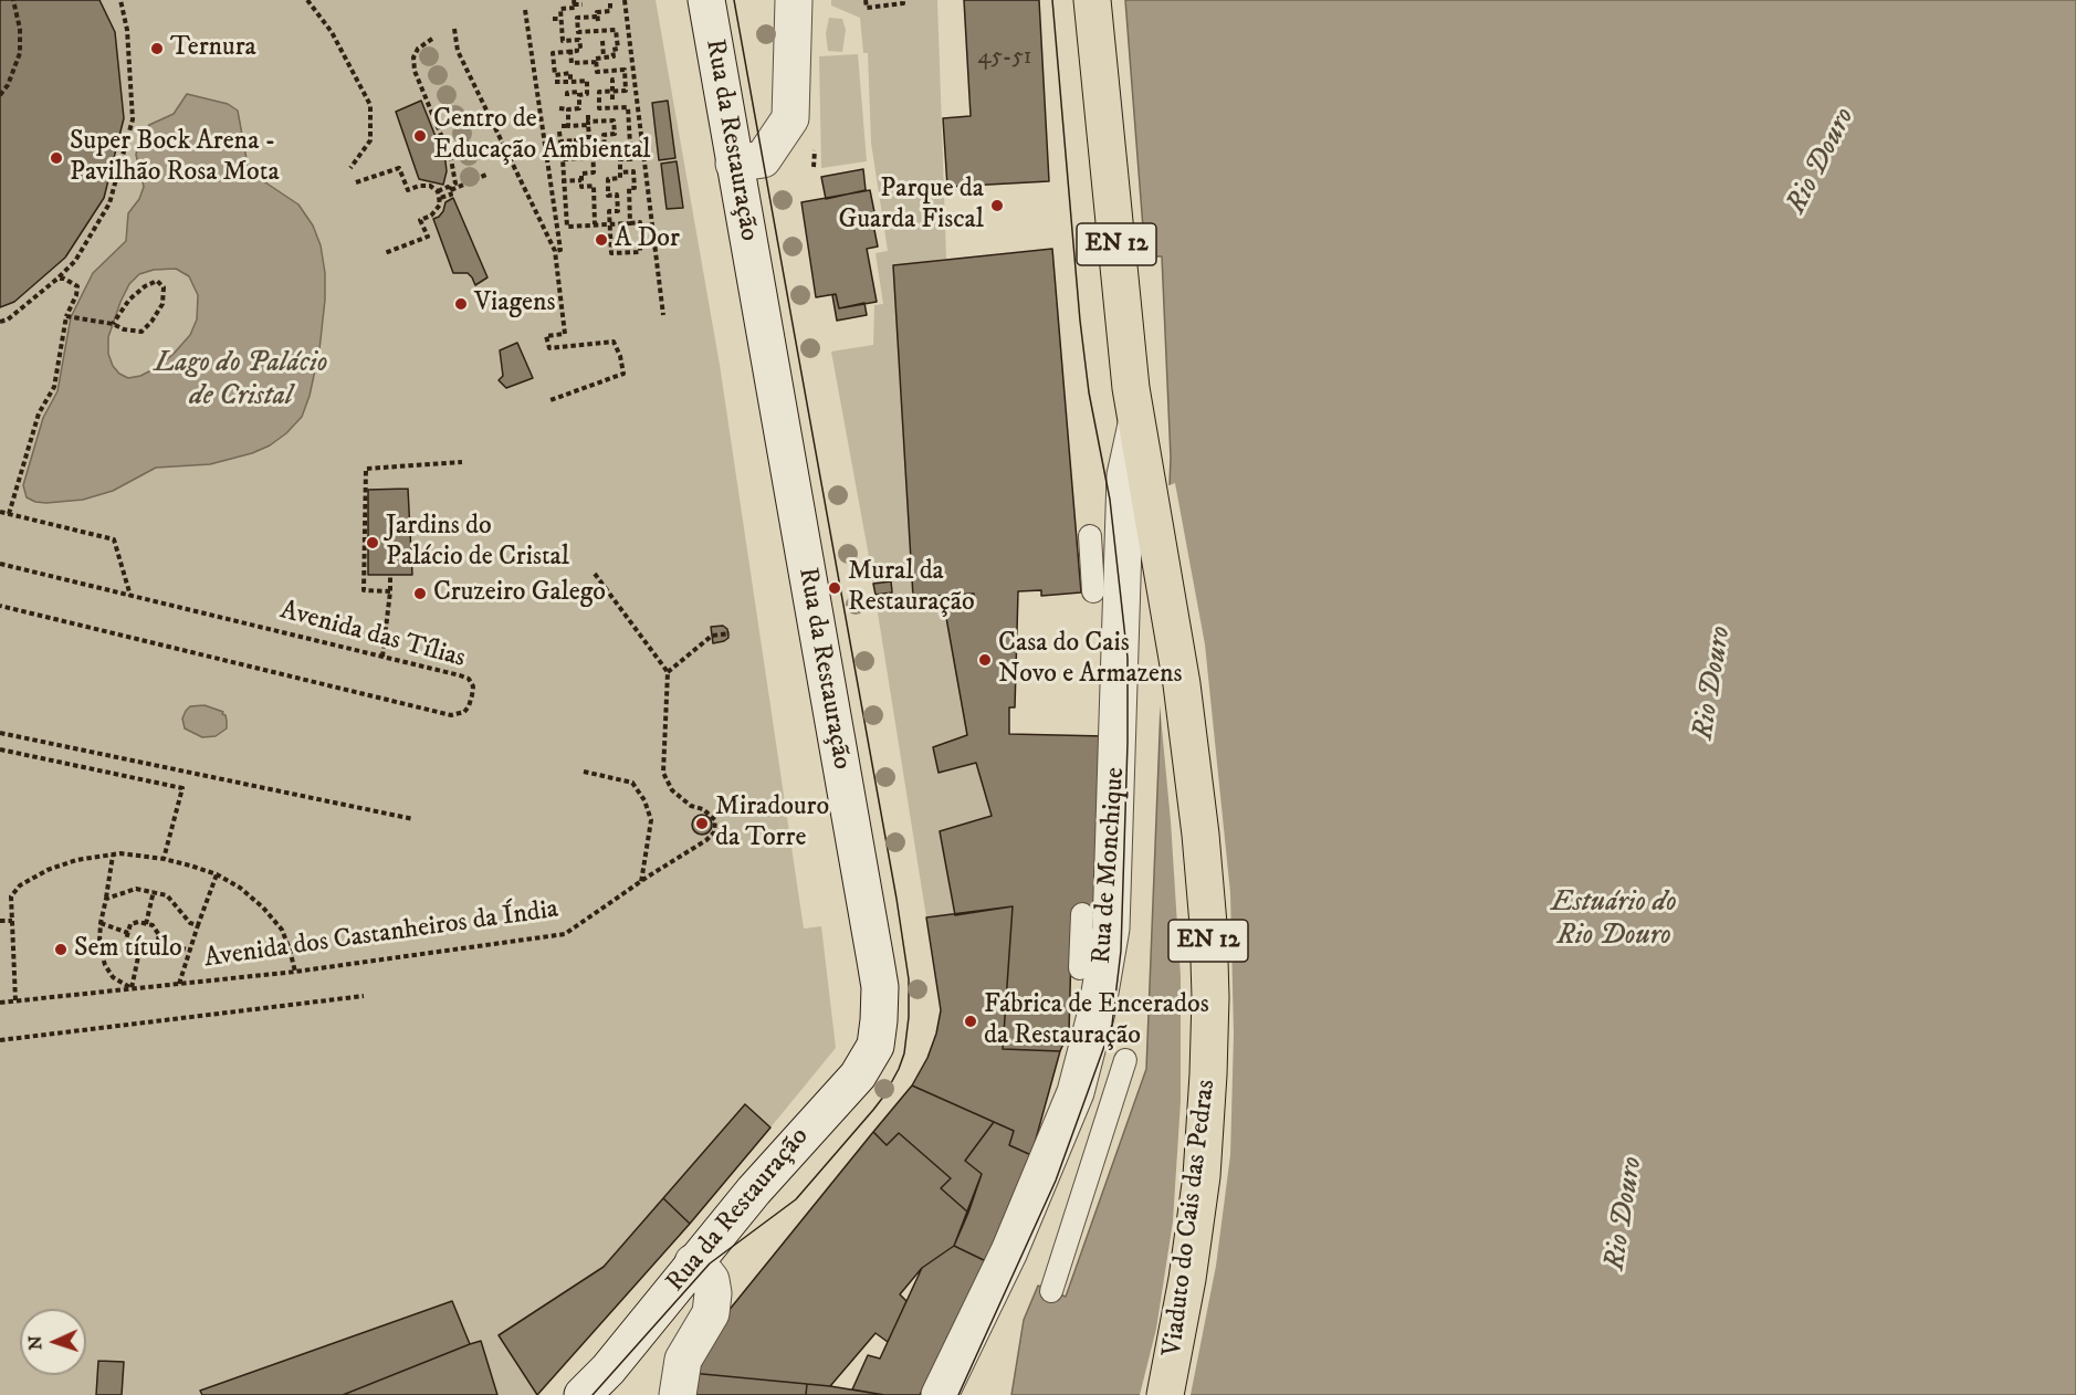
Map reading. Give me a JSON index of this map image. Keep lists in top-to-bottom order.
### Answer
{
  "streets": {
    "main road": [
      "Rua da Restauração",
      "EN 12",
      "Rua de Monchique",
      "Viaduto do Cais das Pedras"
    ],
    "path": ["Avenida das Tílias", "Avenida dos Castanheiros da Índia"]
  },
  "crossings": [
    ["Rua de Monchique", "Viaduto do Cais das Pedras"]
  ],
  "water": ["Rio Douro", "Lago do Palácio de Cristal", "Estuário do Rio Douro"],
  "places": [
    "Ternura",
    "Centro de Educação Ambiental",
    "Super Bock Arena - Pavilhão Rosa Mota",
    "Parque da Guarda Fiscal",
    "A Dor",
    "Viagens",
    "Jardins do Palácio de Cristal",
    "Mural da Restauração",
    "Cruzeiro Galego",
    "Casa do Cais Novo e Armazens",
    "Miradouro da Torre",
    "Sem título",
    "Fábrica de Encerados da Restauração"
  ],
  "house_numbers": ["45-51"],
  "north": "left"
}
